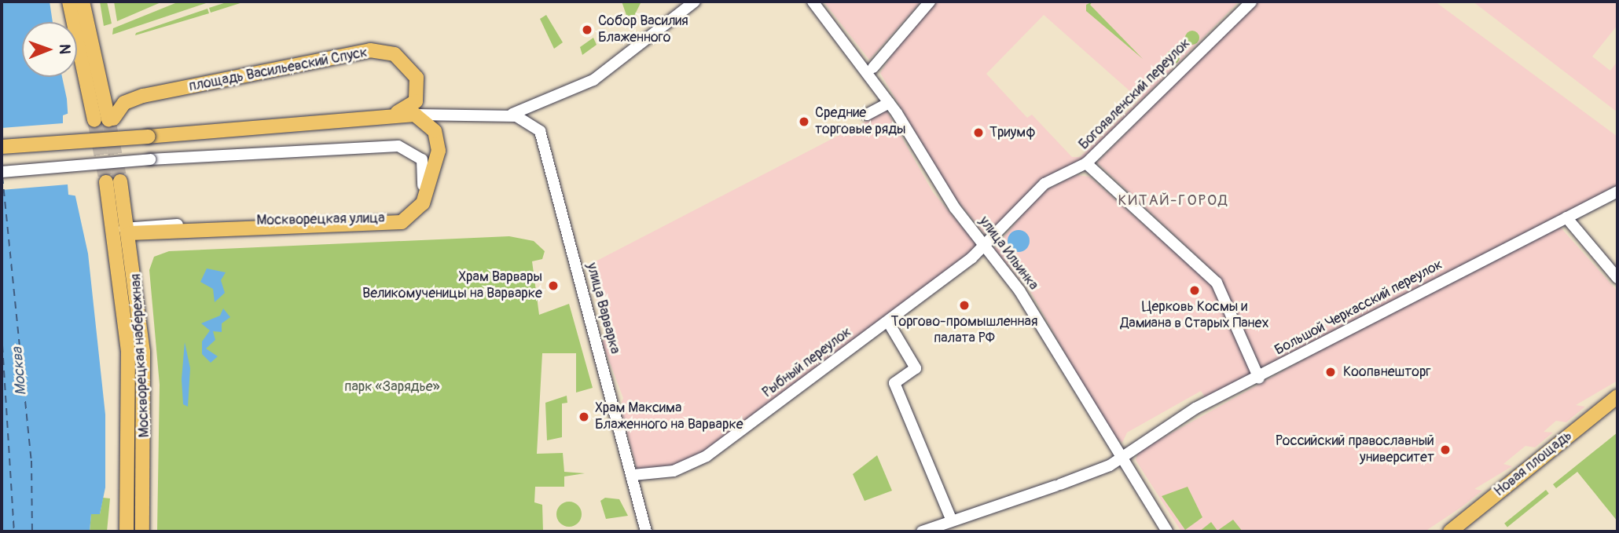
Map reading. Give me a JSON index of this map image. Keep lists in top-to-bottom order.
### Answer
{
  "streets": {
    "main road": [
      "площадь Васильевский Спуск",
      "Москворецкая улица",
      "Москворецкая набережная",
      "Новая площадь"
    ],
    "street": [
      "Богоявленский переулок",
      "улица Ильинка",
      "Большой Черкасский переулок",
      "улица Варварка",
      "Рыбный переулок"
    ]
  },
  "crossings": [
    ["Богоявленский переулок", "улица Ильинка"],
    ["Богоявленский переулок", "Рыбный переулок"],
    ["Москворецкая улица", "Москворецкая набережная"],
    ["улица Ильинка", "Большой Черкасский переулок"],
    ["улица Ильинка", "Рыбный переулок"],
    ["улица Варварка", "Рыбный переулок"]
  ],
  "districts": ["КИТАЙ-ГОРОД"],
  "water": ["Москва"],
  "parks": ["парк «Зарядье»"],
  "places": [
    "Собор Василия Блаженного",
    "Средние торговые ряды",
    "Триумф",
    "Храм Варвары Великомученицы на Варварке",
    "Церковь Космы и Дамиана в Старых Панех",
    "Торгово-промышленная палата РФ",
    "Коопвнешторг",
    "Храм Максима Блаженного на Варварке",
    "Российский православный университет"
  ],
  "north": "right"
}
